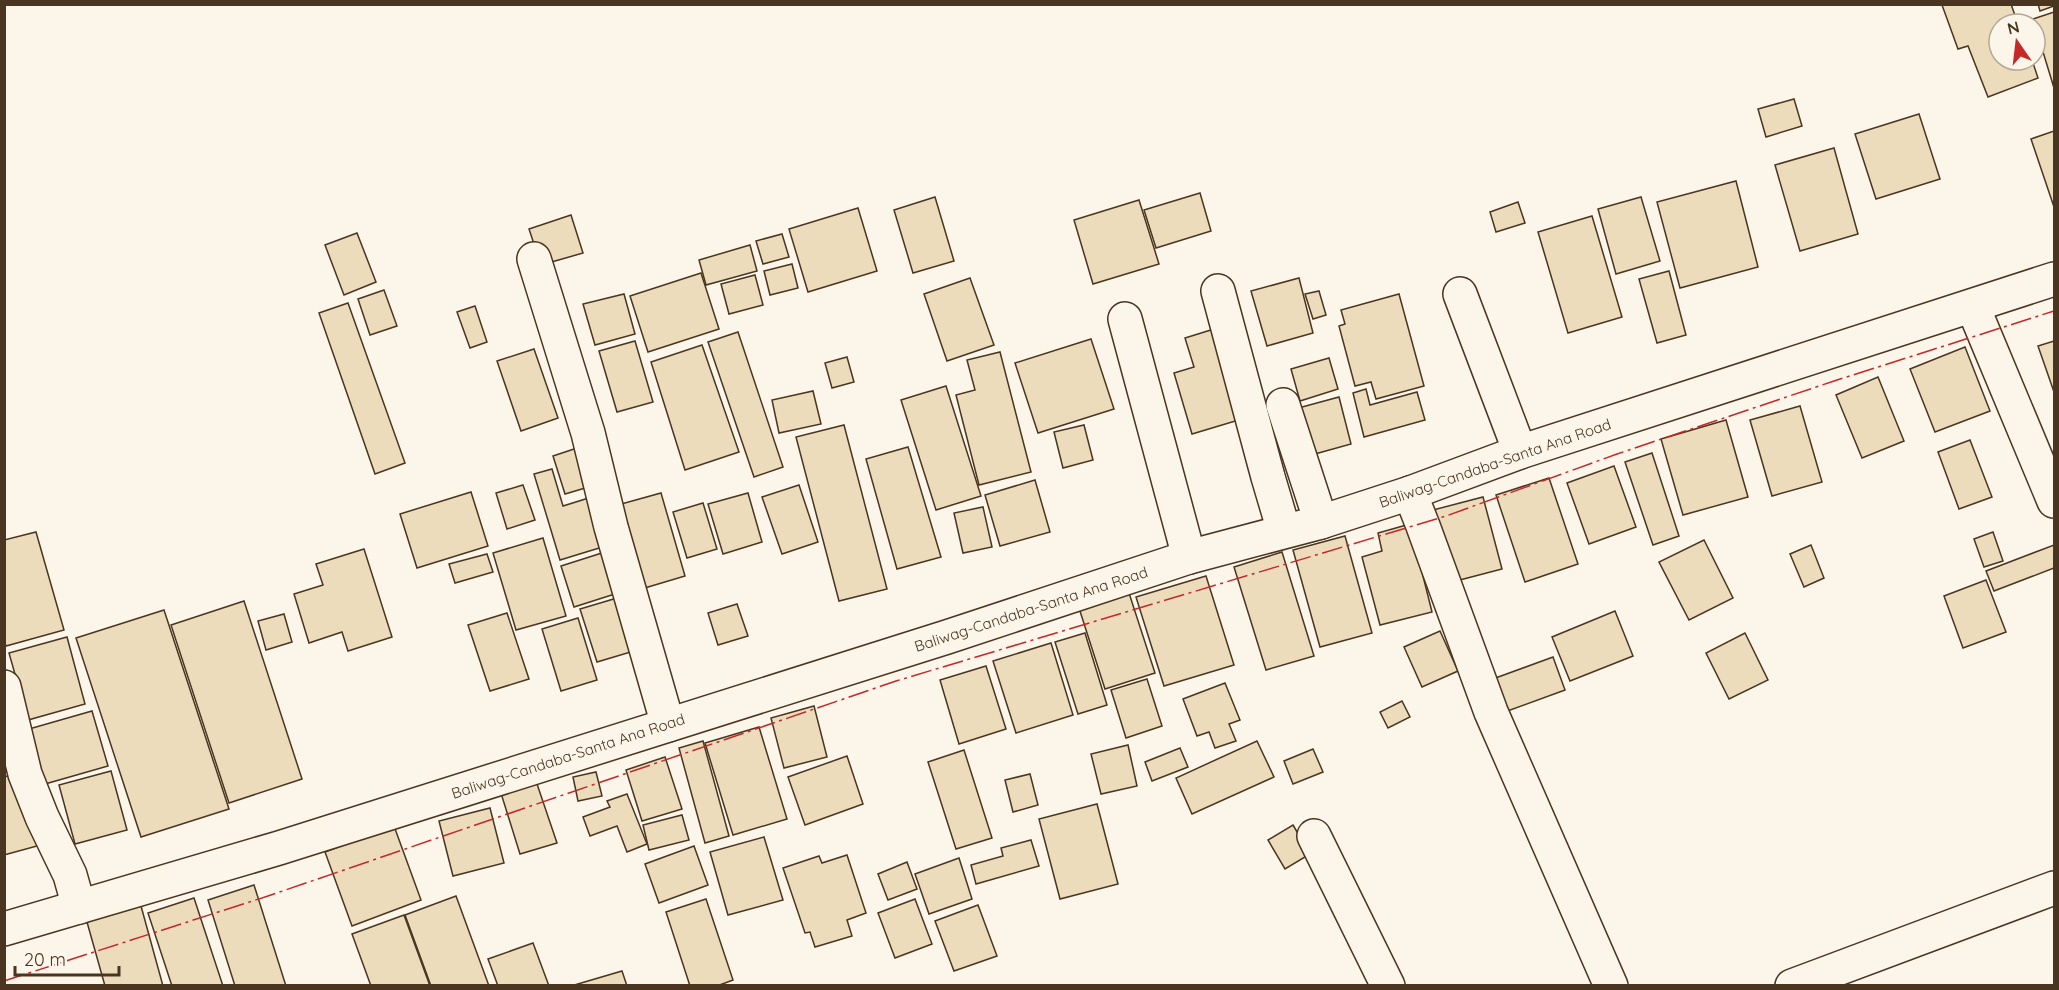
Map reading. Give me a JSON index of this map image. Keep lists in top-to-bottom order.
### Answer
{
  "streets": {
    "main road": ["Baliwag-Candaba-Santa Ana Road"]
  },
  "scale_bar": "20 m",
  "north": "top"
}
